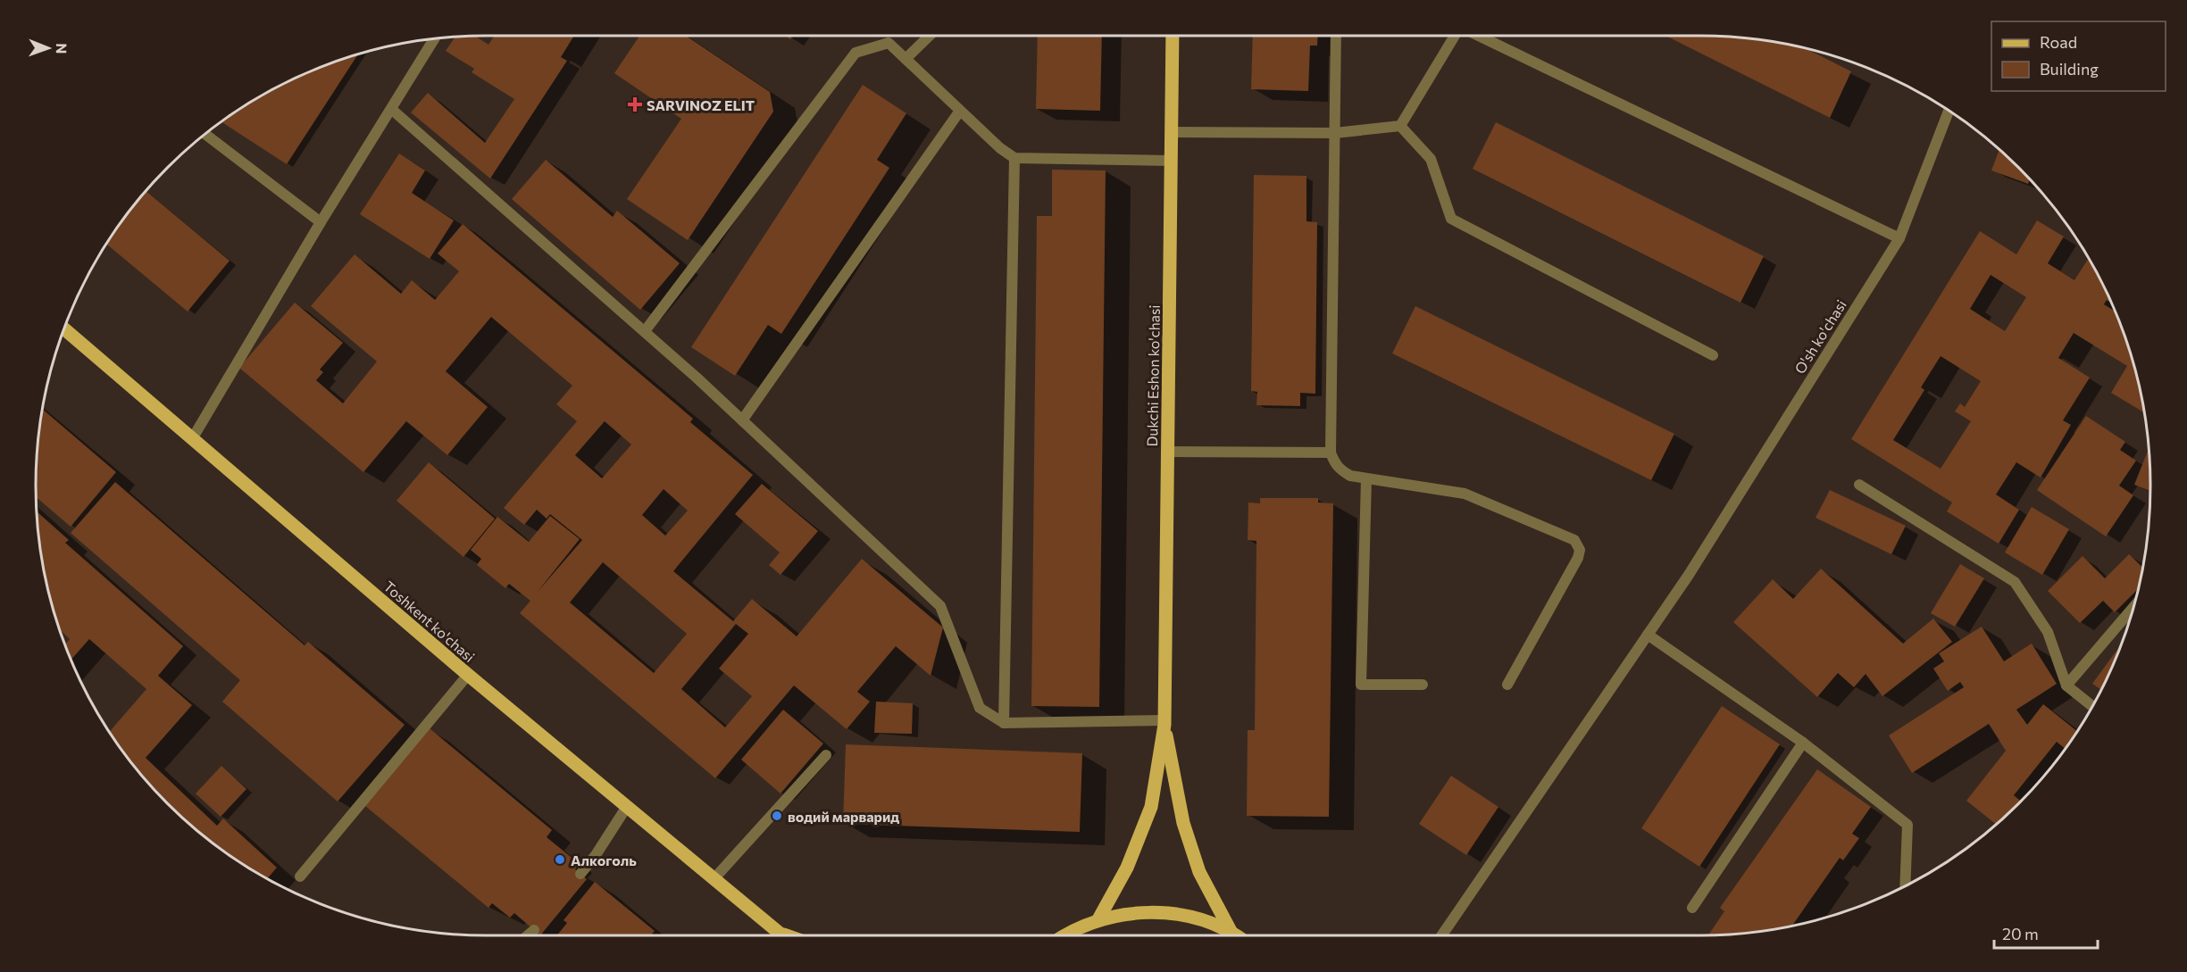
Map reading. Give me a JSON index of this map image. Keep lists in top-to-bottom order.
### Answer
{
  "streets": {
    "main road": ["Dukchi Eshon ko'chasi", "Toshkent ko'chasi"],
    "street": ["O'sh ko'chasi"]
  },
  "places": {
    "health": ["SARVINOZ ELIT"],
    "other": ["водий марварид", "Алкоголь"]
  },
  "legend": ["Road", "Building"],
  "scale_bar": "20 m",
  "north": "right"
}
